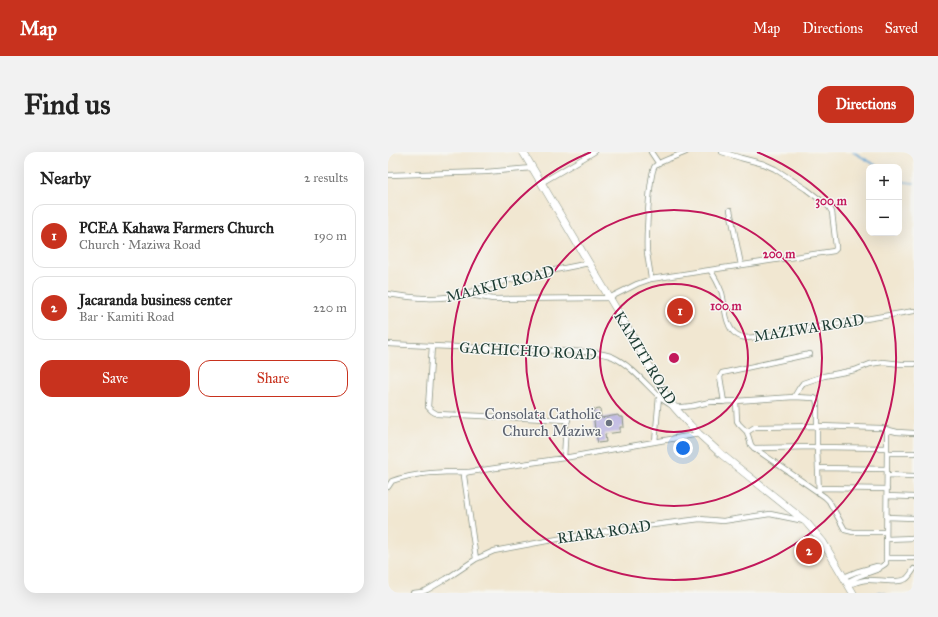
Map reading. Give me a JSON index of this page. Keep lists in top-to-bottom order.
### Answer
{
  "streets": {
    "main road": ["KAMITI ROAD"],
    "street": [
      "MAAKIU ROAD",
      "MAZIWA ROAD",
      "GACHICHIO ROAD",
      "RIARA ROAD"
    ]
  },
  "crossings": [
    ["MAAKIU ROAD", "KAMITI ROAD"],
    ["GACHICHIO ROAD", "KAMITI ROAD"],
    ["KAMITI ROAD", "RIARA ROAD"]
  ],
  "places": ["Consolata Catholic Church Maziwa"],
  "page": {
    "header": "Map",
    "nav": ["Map", "Directions", "Saved"],
    "buttons": [
      "Directions",
      ["Save", "Share"]
    ],
    "title": "Find us",
    "heading": ["Nearby", "2 results"],
    "map_buttons": ["+", "−"],
    "list": [
      {
        "mark": "1",
        "name": "PCEA Kahawa Farmers Church",
        "note": "Church · Maziwa Road",
        "value": "190 m"
      },
      {
        "mark": "2",
        "name": "Jacaranda business center",
        "note": "Bar · Kamiti Road",
        "value": "220 m"
      }
    ],
    "pins": ["1", "2"]
  },
  "rings": ["300 m", "200 m", "100 m"]
}
